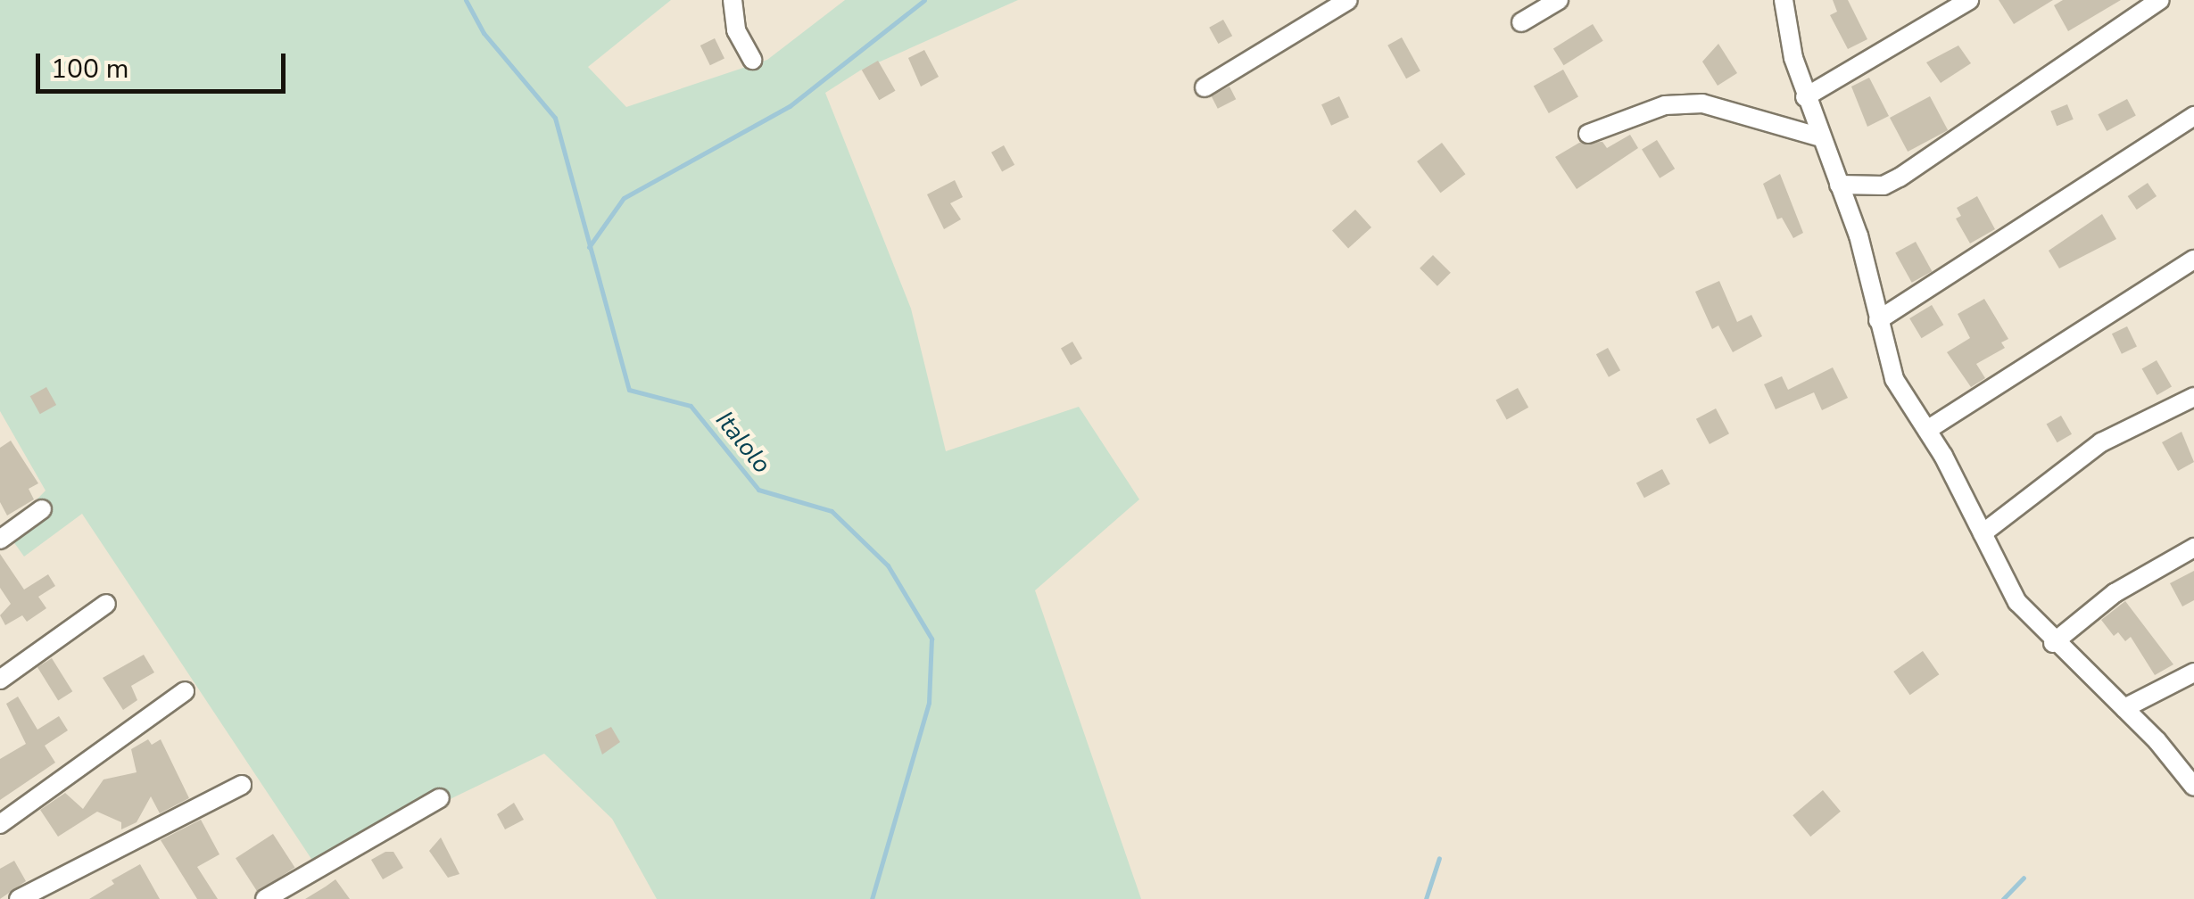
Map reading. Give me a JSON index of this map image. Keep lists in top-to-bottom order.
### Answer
{
  "water": ["Italolo"],
  "scale_bar": "100 m"
}
